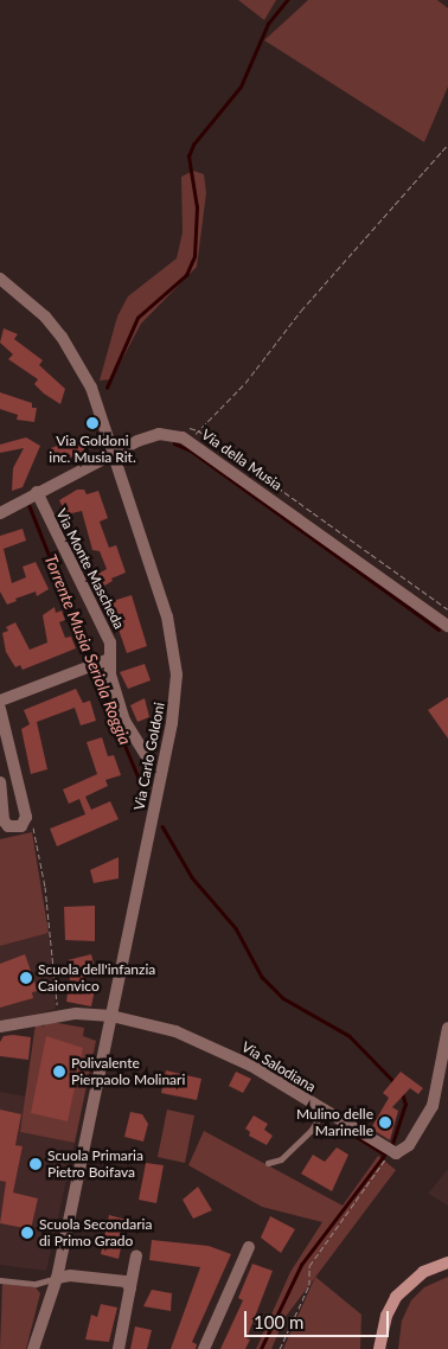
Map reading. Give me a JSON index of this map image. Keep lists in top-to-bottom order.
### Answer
{
  "streets": {
    "street": [
      "Via della Musia",
      "Via Monte Mascheda",
      "Via Carlo Goldoni",
      "Via Salodiana"
    ]
  },
  "crossings": [
    ["Via della Musia", "Via Monte Mascheda"],
    ["Via della Musia", "Via Carlo Goldoni"],
    ["Via Carlo Goldoni", "Via Salodiana"]
  ],
  "water": ["Torrente Musia Seriola Roggia"],
  "places": [
    "Via Goldoni inc. Musia Rit.",
    "Scuola dell'infanzia Caionvico",
    "Polivalente Pierpaolo Molinari",
    "Mulino delle Marinelle",
    "Scuola Primaria Pietro Boifava",
    "Scuola Secondaria di Primo Grado"
  ],
  "scale_bar": "100 m"
}
